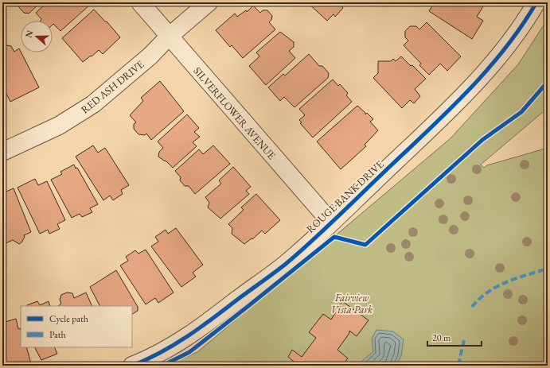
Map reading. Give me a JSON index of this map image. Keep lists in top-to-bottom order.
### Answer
{
  "streets": {
    "street": ["RED ASH DRIVE", "SILVERFLOWER AVENUE", "ROUGE BANK DRIVE"]
  },
  "crossings": [
    ["RED ASH DRIVE", "SILVERFLOWER AVENUE"],
    ["SILVERFLOWER AVENUE", "ROUGE BANK DRIVE"]
  ],
  "parks": ["Fairview Vista Park"],
  "legend": ["Cycle path", "Path"],
  "scale_bar": "20 m",
  "north": "left"
}
